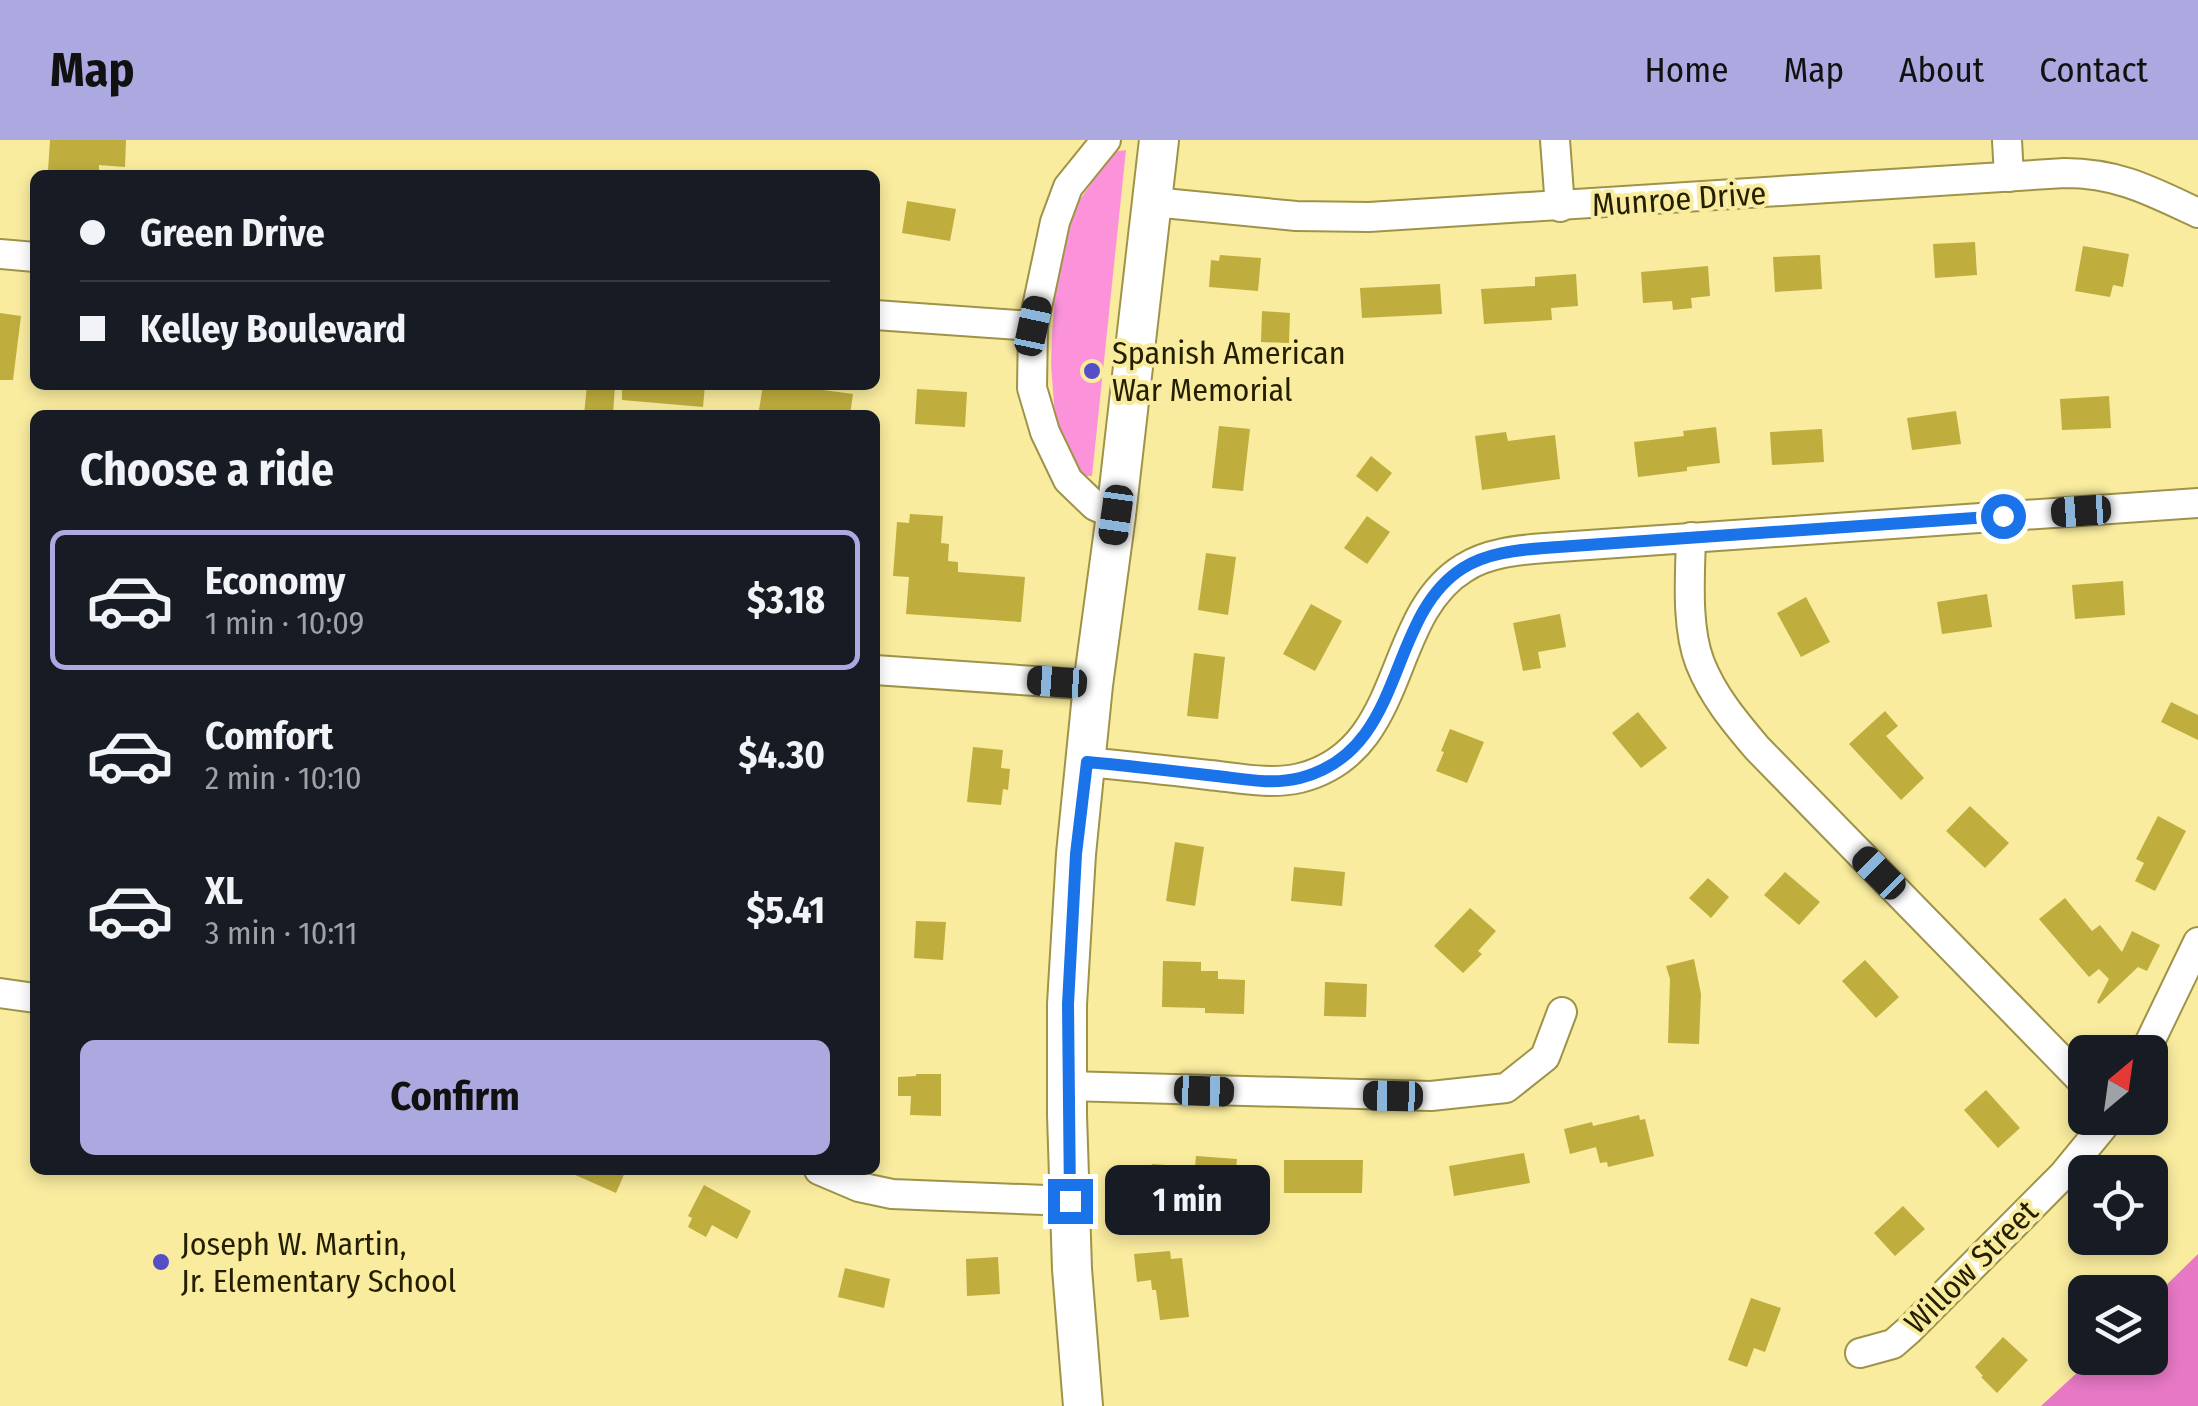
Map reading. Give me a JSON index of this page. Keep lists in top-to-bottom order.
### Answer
{
  "streets": {
    "street": ["Munroe Drive", "Willow Street"]
  },
  "places": ["Spanish American War Memorial", "Joseph W. Martin, Jr. Elementary School"],
  "north": "top right",
  "page": {
    "header": "Map",
    "nav": [
      "Home",
      "Map",
      "About",
      "Contact"
    ],
    "banner": ["Green Drive", "Kelley Boulevard"],
    "heading": "Choose a ride",
    "list": [
      {
        "name": "Economy",
        "note": "1 min · 10:09",
        "value": "$3.18"
      },
      {
        "name": "Comfort",
        "note": "2 min · 10:10",
        "value": "$4.30"
      },
      {
        "name": "XL",
        "note": "3 min · 10:11",
        "value": "$5.41"
      }
    ],
    "buttons": "Confirm",
    "bubble": "1 min"
  }
}
